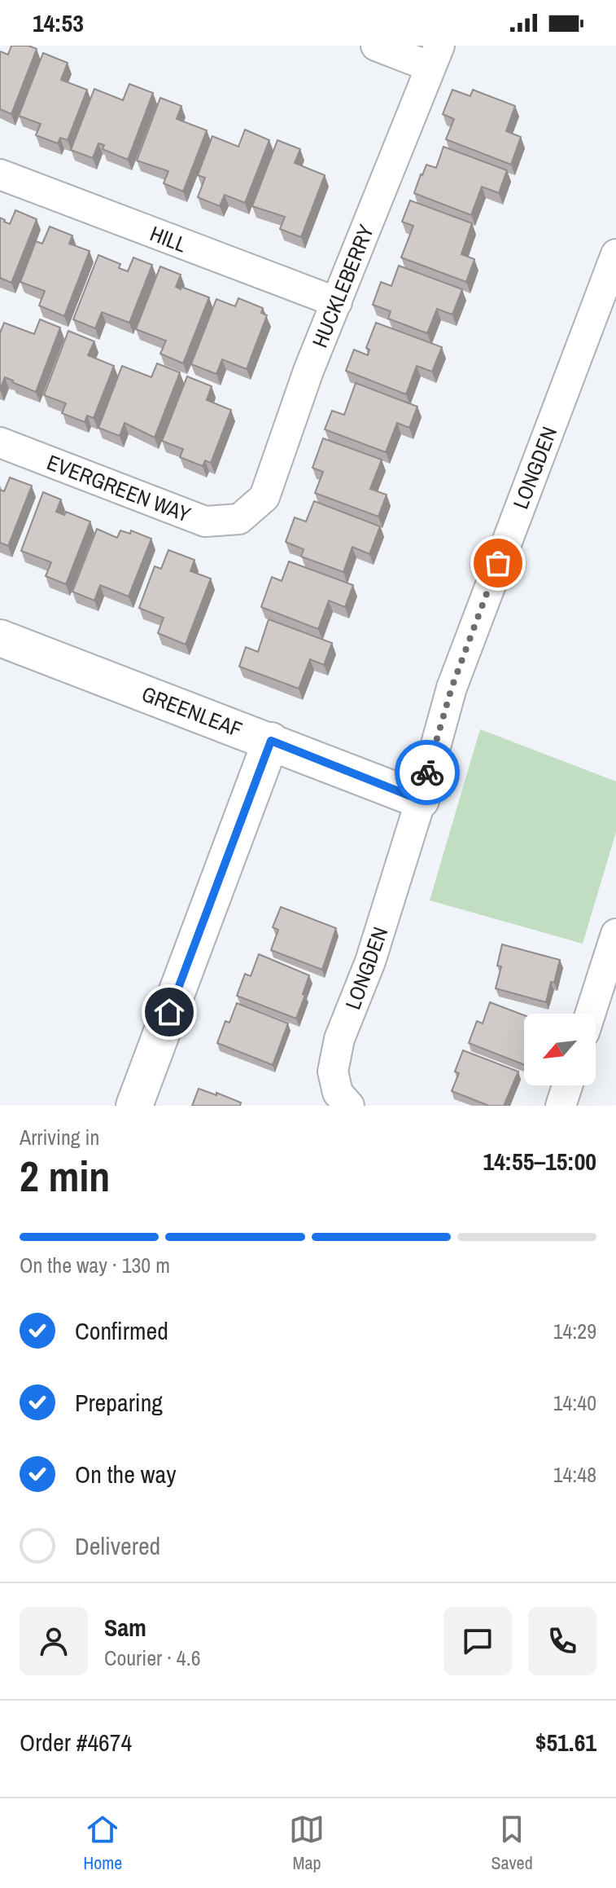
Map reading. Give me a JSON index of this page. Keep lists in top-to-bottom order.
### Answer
{
  "streets": {
    "street": [
      "HILL",
      "HUCKLEBERRY",
      "LONGDEN",
      "EVERGREEN WAY",
      "GREENLEAF"
    ]
  },
  "crossings": [
    ["HILL", "HUCKLEBERRY"],
    ["HUCKLEBERRY", "EVERGREEN WAY"],
    ["LONGDEN", "GREENLEAF"]
  ],
  "north": "bottom left",
  "page": {
    "status": "14:53",
    "heading": ["2 min", "Arriving in", "14:55–15:00"],
    "panel": [
      "Sam",
      "Courier · 4.6",
      "Order #4674",
      "$51.61"
    ],
    "bar": "On the way · 130 m",
    "list": [
      ["Confirmed", "14:29"],
      ["Preparing", "14:40"],
      ["On the way", "14:48"],
      "Delivered"
    ],
    "tabs": ["Home", "Map", "Saved"]
  }
}
